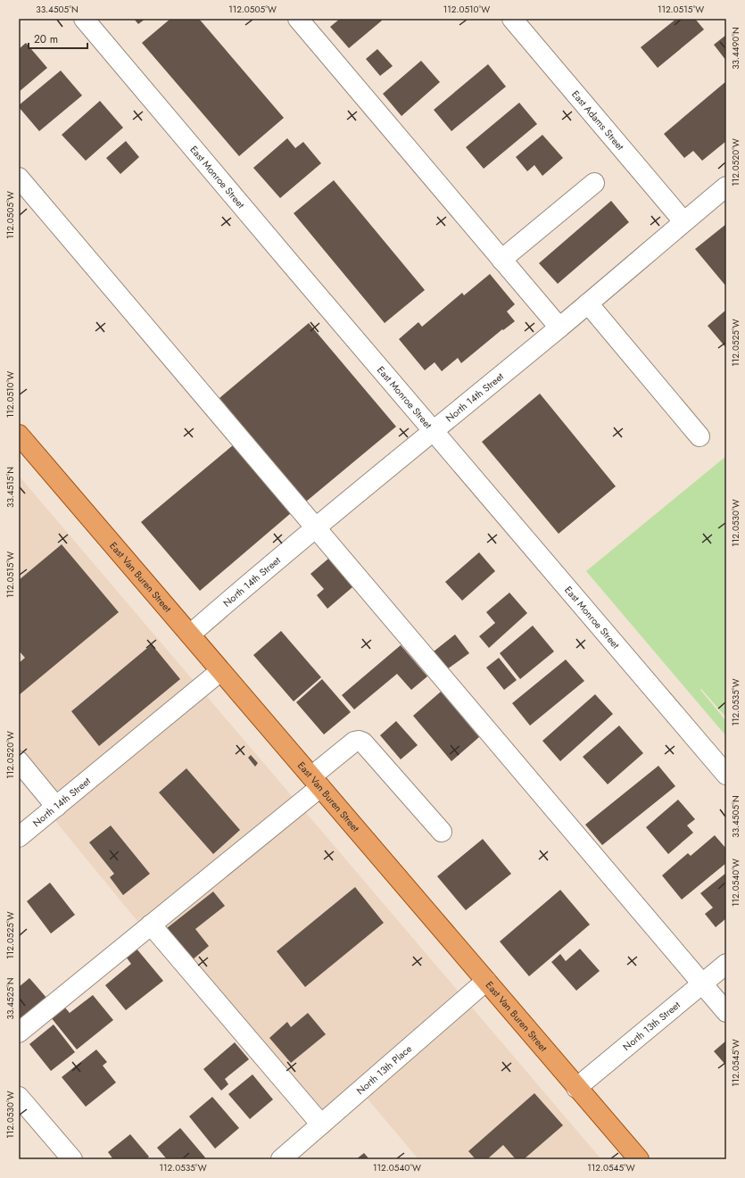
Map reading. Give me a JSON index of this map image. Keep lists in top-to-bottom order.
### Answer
{
  "streets": {
    "main road": ["East Van Buren Street"],
    "street": [
      "East Adams Street",
      "East Monroe Street",
      "North 14th Street",
      "North 13th Street",
      "North 13th Place"
    ]
  },
  "crossings": [
    ["East Adams Street", "North 14th Street"],
    ["East Monroe Street", "North 14th Street"],
    ["North 14th Street", "East Van Buren Street"],
    ["East Van Buren Street", "North 13th Street"],
    ["East Van Buren Street", "North 13th Place"]
  ],
  "scale_bar": "20 m",
  "coordinates": [
    "33.4505°N",
    "112.0505°W",
    "112.0510°W",
    "112.0515°W",
    "33.4490°N",
    "112.0520°W",
    "112.0525°W",
    "33.4515°N",
    "112.0530°W",
    "112.0535°W",
    "112.0540°W",
    "33.4525°N",
    "112.0545°W"
  ]
}
